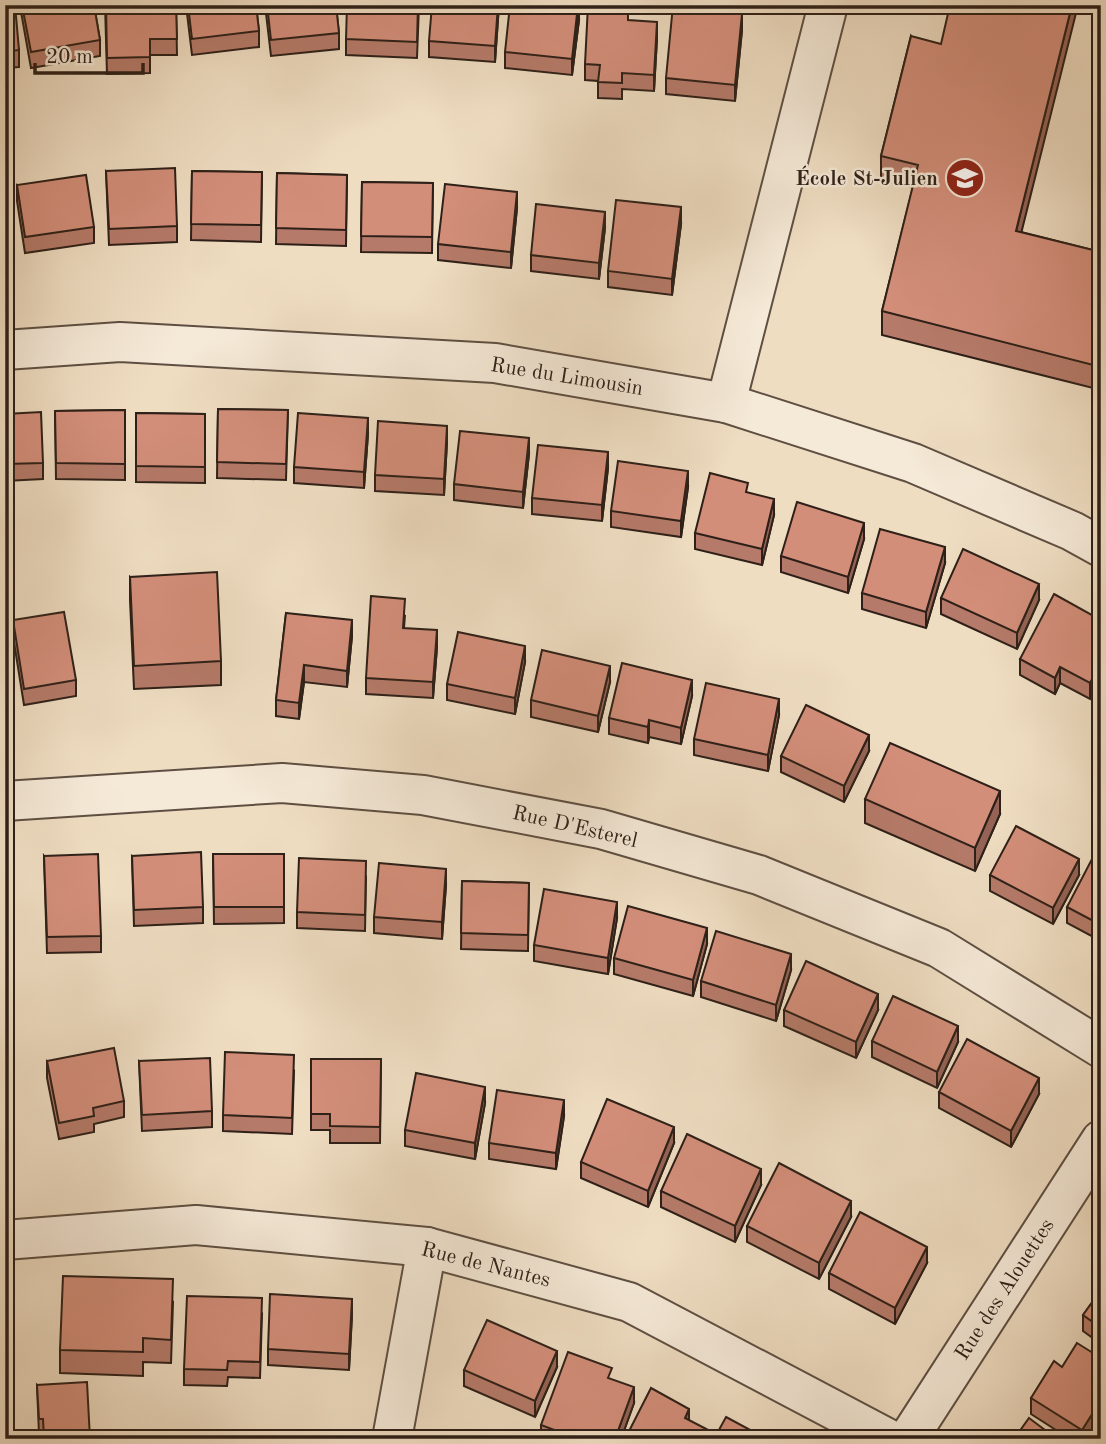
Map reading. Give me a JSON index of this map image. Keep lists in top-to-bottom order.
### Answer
{
  "streets": {
    "street": [
      "Rue du Limousin",
      "Rue D'Esterel",
      "Rue de Nantes",
      "Rue des Alouettes"
    ]
  },
  "places": {
    "school or university": ["École St-Julien"]
  },
  "scale_bar": "20 m"
}
